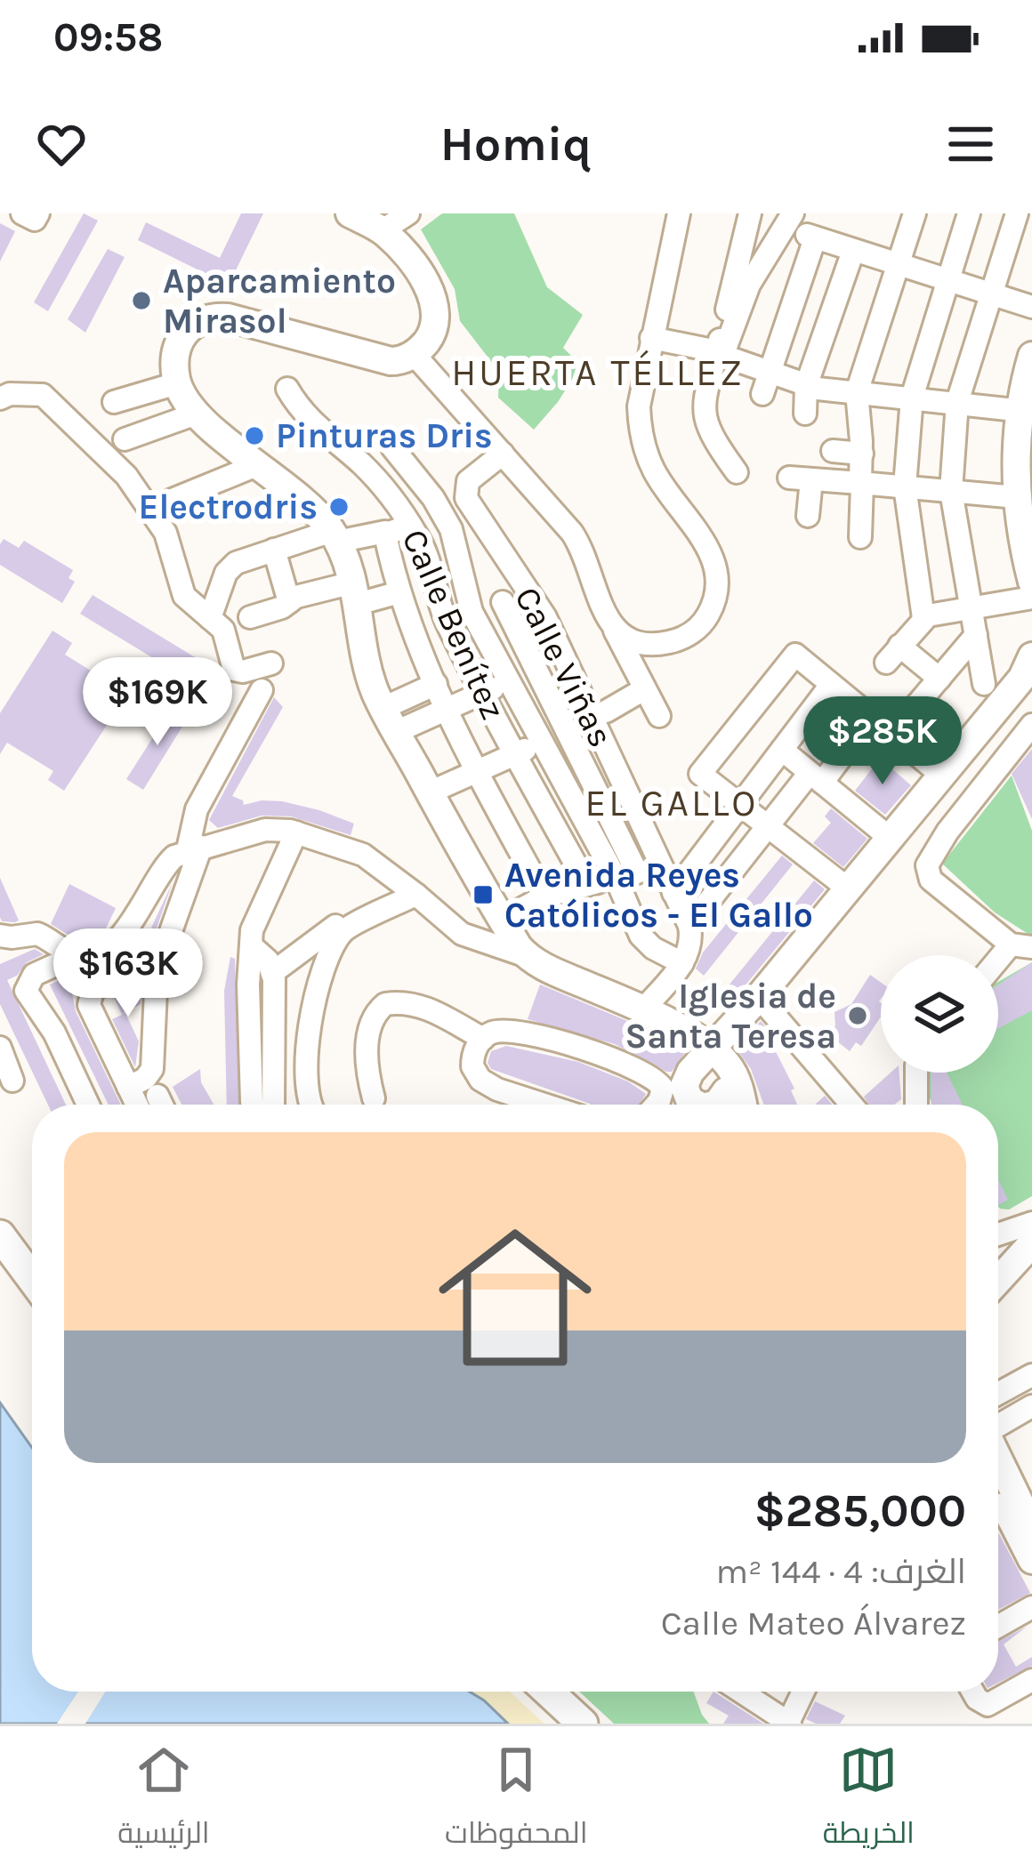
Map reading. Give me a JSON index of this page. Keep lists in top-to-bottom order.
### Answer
{
  "streets": {
    "street": ["Calle Benítez", "Calle Viñas"]
  },
  "districts": ["HUERTA TÉLLEZ", "EL GALLO"],
  "places": {
    "other": [
      "Aparcamiento Mirasol",
      "Pinturas Dris",
      "Electrodris",
      "Iglesia de Santa Teresa"
    ],
    "transit": ["Avenida Reyes Católicos - El Gallo"]
  },
  "page": {
    "status": "09:58",
    "header": "Homiq",
    "price": ["$169K", "$285K", "$163K"],
    "list": [
      {
        "name": "$285,000",
        "note": "الغرف: 4 · 144 m² · Calle Mateo Álvarez"
      }
    ],
    "tabs": ["الخريطة", "المحفوظات", "الرئيسية"]
  }
}
